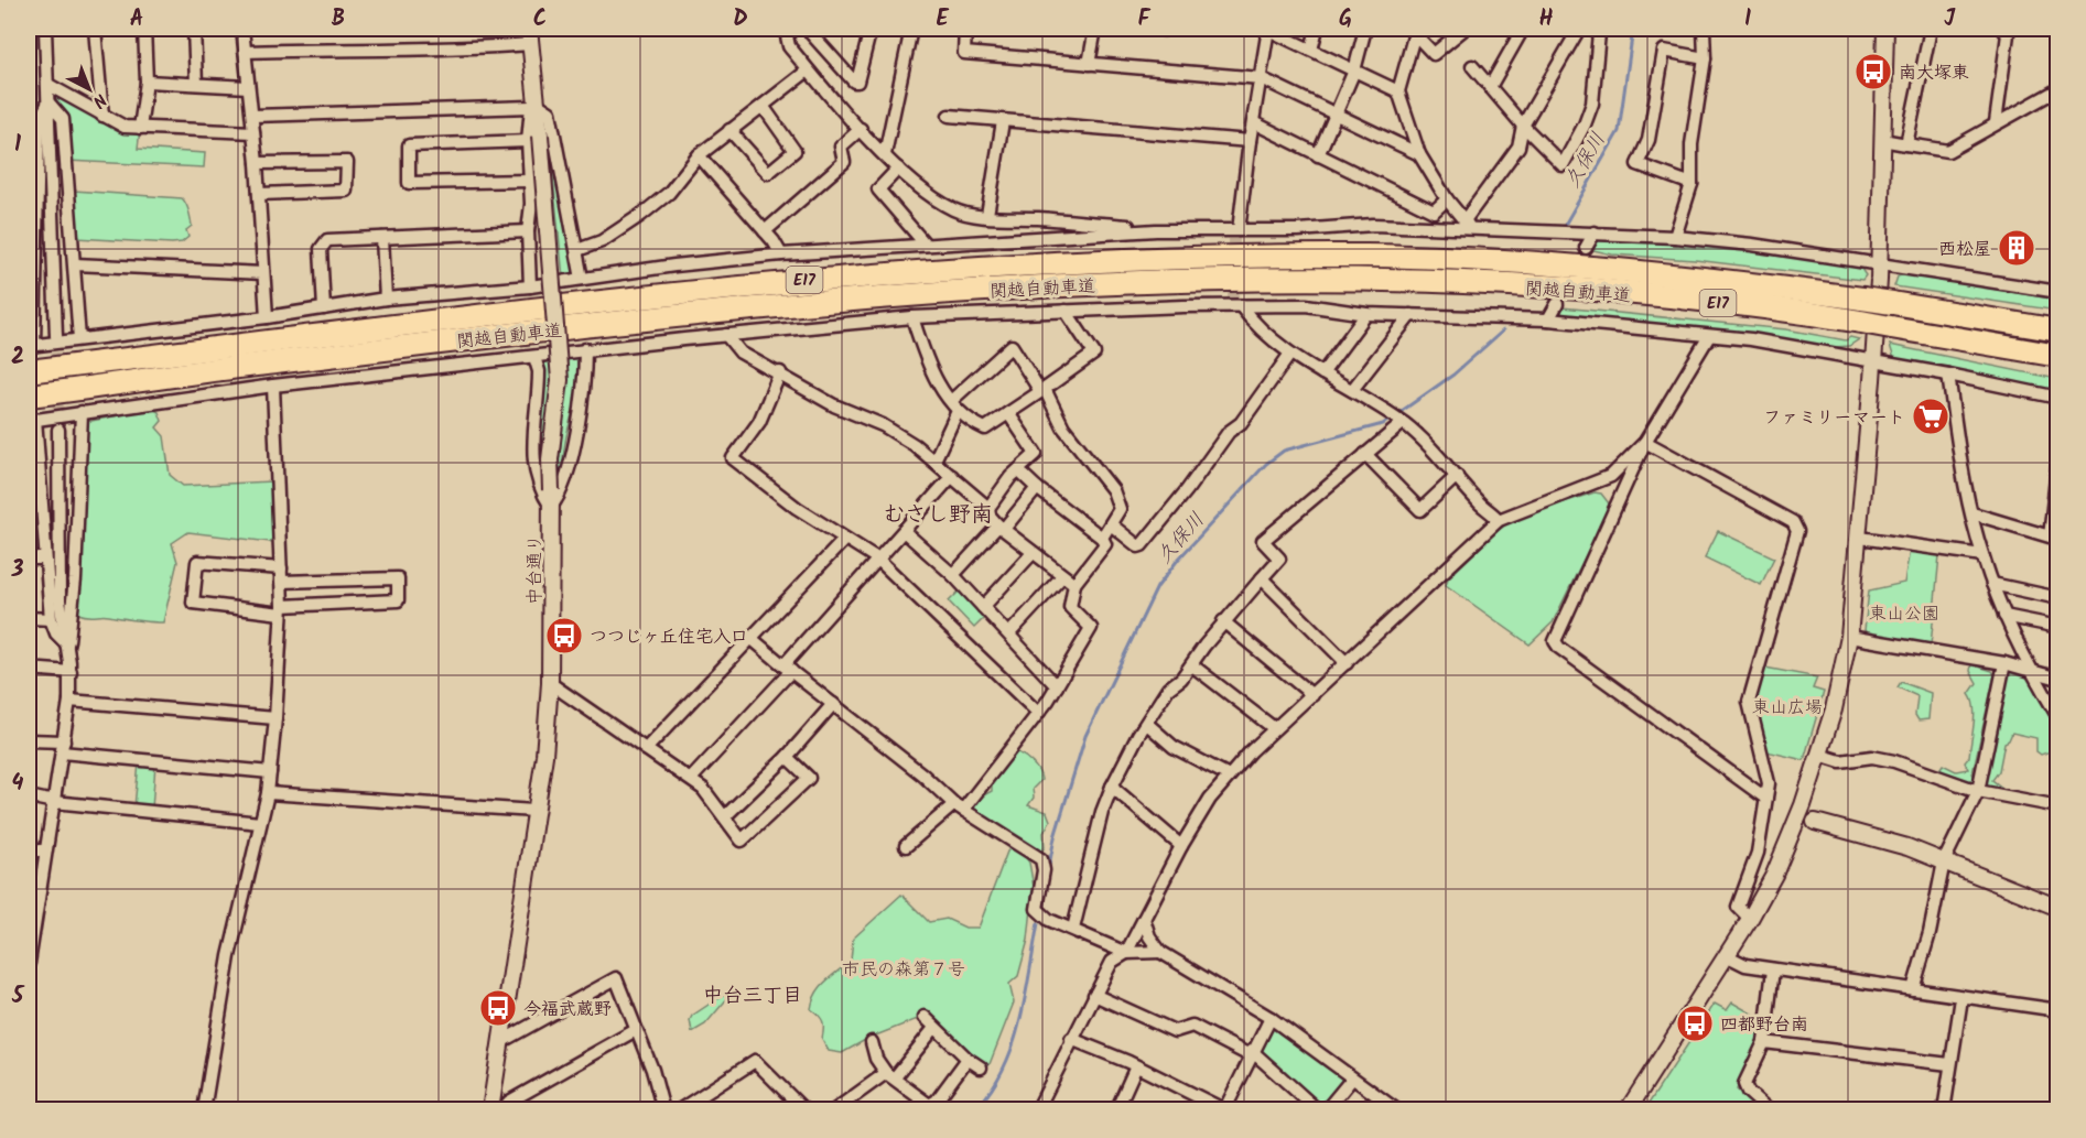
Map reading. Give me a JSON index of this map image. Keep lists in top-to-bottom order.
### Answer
{
  "streets": {
    "highway": ["E17", "関越自動車道"],
    "street": ["中台通り"]
  },
  "districts": ["むさし野南", "中台三丁目"],
  "water": ["久保川"],
  "parks": ["東山公園", "東山広場", "市民の森第７号"],
  "places": {
    "bus stop": [
      "南大塚東",
      "つつじヶ丘住宅入口",
      "今福武蔵野",
      "四都野台南"
    ],
    "building": ["西松屋"],
    "supermarket": ["ファミリーマート"]
  },
  "north": "bottom right",
  "grid": {
    "columns": [
      "A",
      "B",
      "C",
      "D",
      "E",
      "F",
      "G",
      "H",
      "I",
      "J"
    ],
    "rows": [
      "1",
      "2",
      "3",
      "4",
      "5"
    ]
  }
}
